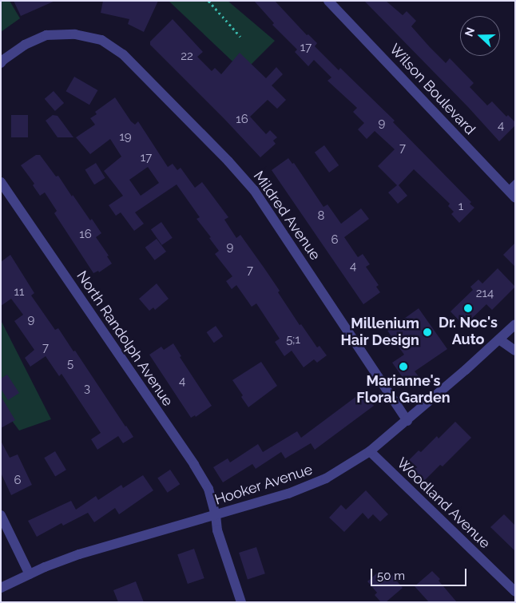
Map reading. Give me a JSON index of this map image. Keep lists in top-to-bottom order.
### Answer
{
  "streets": {
    "street": [
      "Wilson Boulevard",
      "Mildred Avenue",
      "North Randolph Avenue",
      "Hooker Avenue",
      "Woodland Avenue"
    ]
  },
  "crossings": [
    ["Mildred Avenue", "Hooker Avenue"],
    ["North Randolph Avenue", "Hooker Avenue"],
    ["Hooker Avenue", "Woodland Avenue"]
  ],
  "places": ["Dr. Noc's Auto", "Millenium Hair Design", "Marianne's Floral Garden"],
  "house_numbers": [
    "17",
    "22",
    "16",
    "9",
    "4",
    "19",
    "7",
    "17",
    "1",
    "8",
    "16",
    "6",
    "9",
    "4",
    "7",
    "11",
    "214",
    "9",
    "5;1",
    "7",
    "5",
    "4",
    "3",
    "6"
  ],
  "scale_bar": "50 m",
  "north": "left"
}
